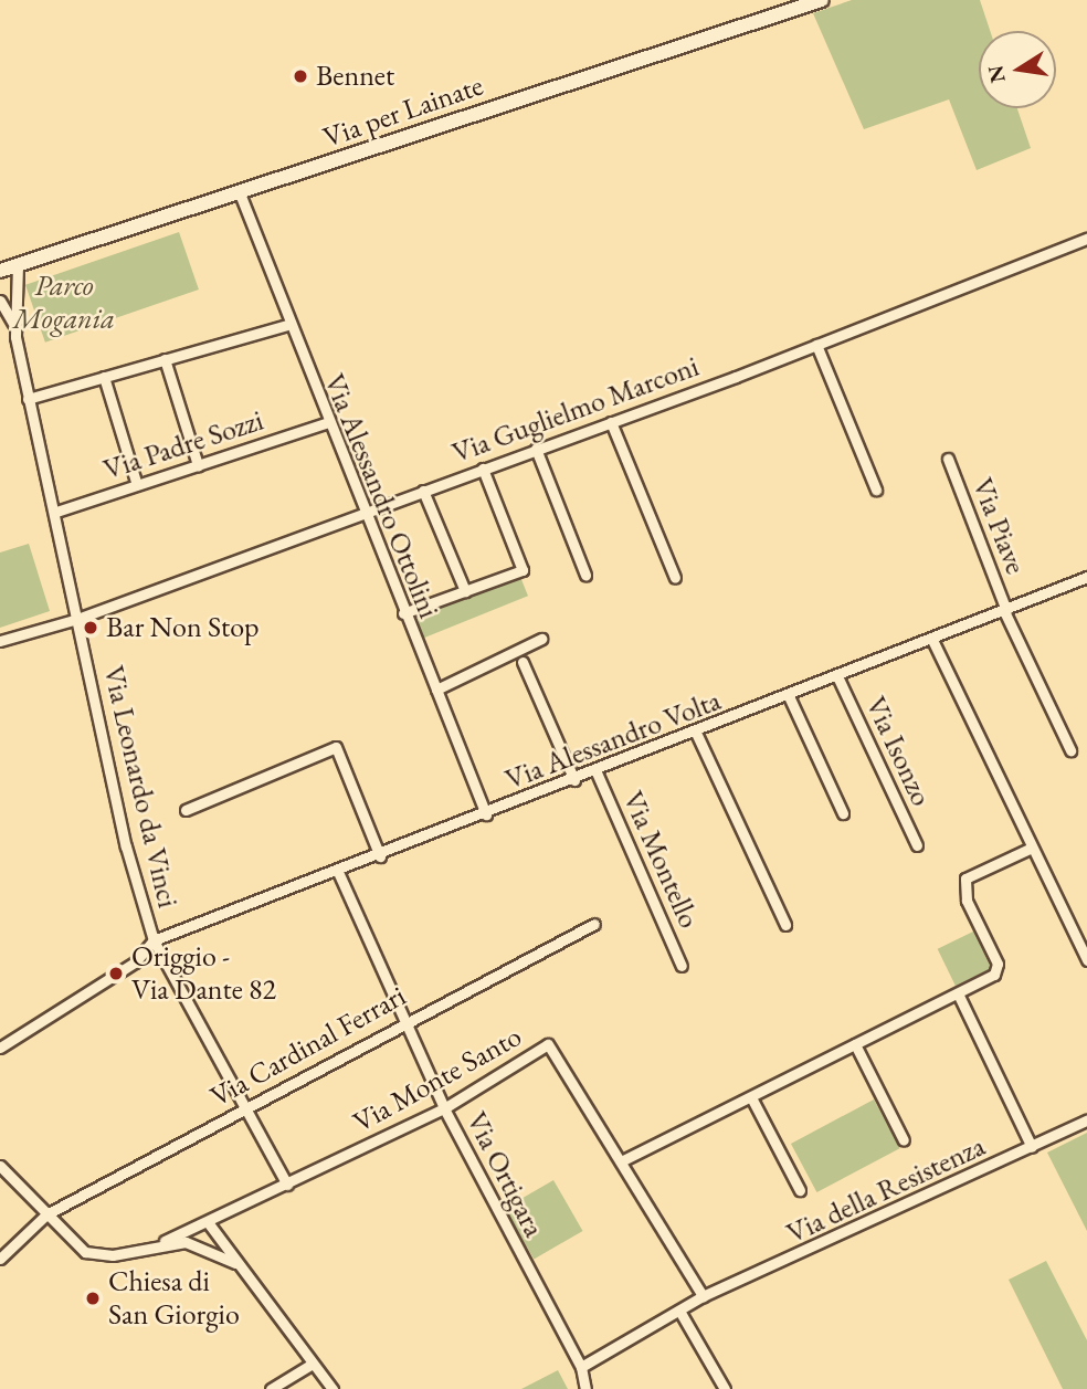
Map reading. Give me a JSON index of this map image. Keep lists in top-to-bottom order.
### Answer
{
  "streets": {
    "street": [
      "Via per Lainate",
      "Via Guglielmo Marconi",
      "Via Padre Sozzi",
      "Via Alessandro Ottolini",
      "Via Piave",
      "Via Alessandro Volta",
      "Via Isonzo",
      "Via Leonardo da Vinci",
      "Via Montello",
      "Via Cardinal Ferrari",
      "Via Monte Santo",
      "Via Ortigara",
      "Via della Resistenza"
    ]
  },
  "crossings": [
    ["Via per Lainate", "Via Alessandro Ottolini"],
    ["Via Guglielmo Marconi", "Via Alessandro Ottolini"],
    ["Via Guglielmo Marconi", "Via Leonardo da Vinci"],
    ["Via Padre Sozzi", "Via Alessandro Ottolini"],
    ["Via Padre Sozzi", "Via Leonardo da Vinci"],
    ["Via Alessandro Ottolini", "Via Alessandro Volta"],
    ["Via Piave", "Via Alessandro Volta"],
    ["Via Alessandro Volta", "Via Isonzo"],
    ["Via Alessandro Volta", "Via Leonardo da Vinci"],
    ["Via Alessandro Volta", "Via Montello"],
    ["Via Alessandro Volta", "Via Ortigara"],
    ["Via Leonardo da Vinci", "Via Cardinal Ferrari"],
    ["Via Leonardo da Vinci", "Via Monte Santo"],
    ["Via Cardinal Ferrari", "Via Ortigara"],
    ["Via Monte Santo", "Via Ortigara"],
    ["Via Monte Santo", "Via della Resistenza"]
  ],
  "parks": ["Parco Mogania"],
  "places": [
    "Bennet",
    "Bar Non Stop",
    "Origgio - Via Dante 82",
    "Chiesa di San Giorgio"
  ],
  "north": "left"
}
